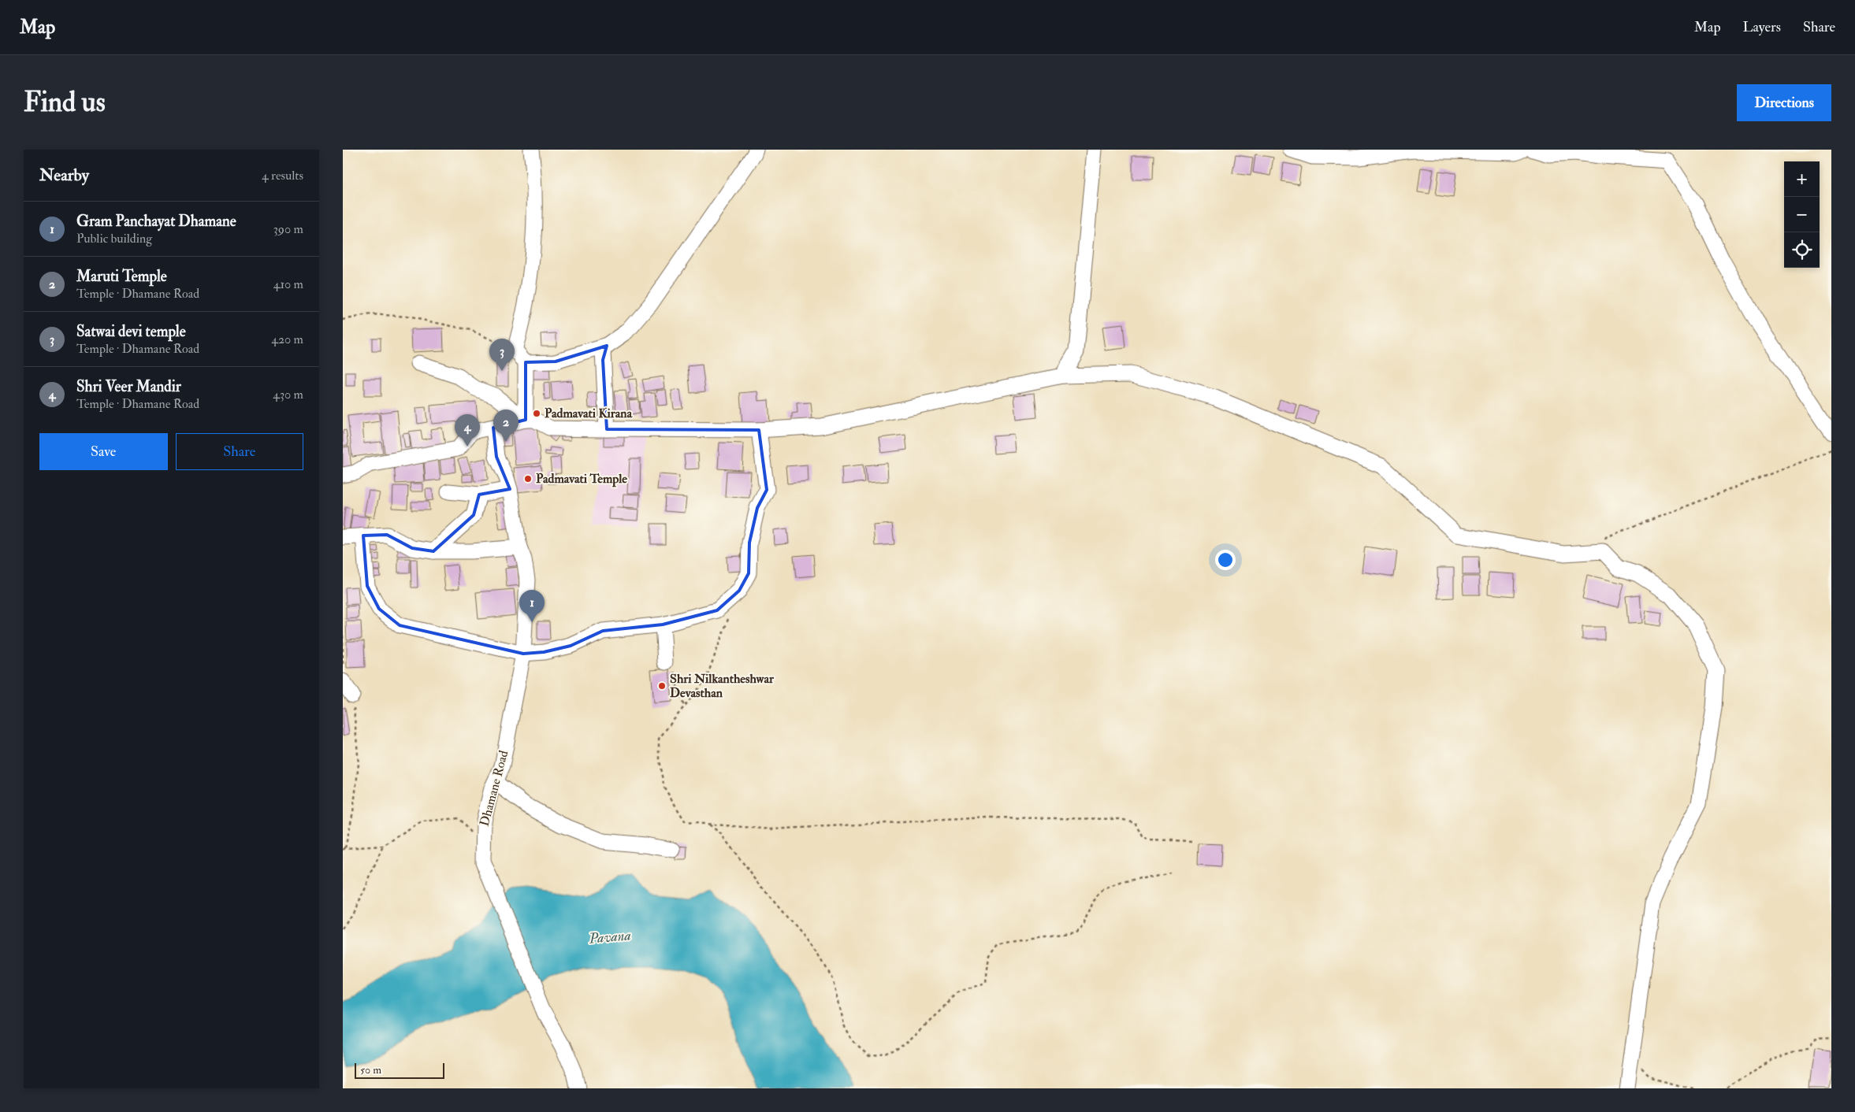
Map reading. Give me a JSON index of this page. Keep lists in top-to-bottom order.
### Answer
{
  "streets": {
    "street": ["Dhamane Road"]
  },
  "water": ["Pavana"],
  "places": ["Padmavati Kirana", "Padmavati Temple", "Shri Nilkantheshwar Devasthan"],
  "scale_bar": "50 m",
  "page": {
    "header": "Map",
    "nav": ["Map", "Layers", "Share"],
    "buttons": [
      "Directions",
      ["Save", "Share"]
    ],
    "title": "Find us",
    "heading": ["Nearby", "4 results"],
    "map_buttons": ["+", "−"],
    "list": [
      {
        "mark": "1",
        "name": "Gram Panchayat Dhamane",
        "note": "Public building",
        "value": "390 m"
      },
      {
        "mark": "2",
        "name": "Maruti Temple",
        "note": "Temple · Dhamane Road",
        "value": "410 m"
      },
      {
        "mark": "3",
        "name": "Satwai devi temple",
        "note": "Temple · Dhamane Road",
        "value": "420 m"
      },
      {
        "mark": "4",
        "name": "Shri Veer Mandir",
        "note": "Temple · Dhamane Road",
        "value": "430 m"
      }
    ],
    "pins": [
      "3",
      "2",
      "4",
      "1"
    ],
    "scale": "50 m"
  }
}
